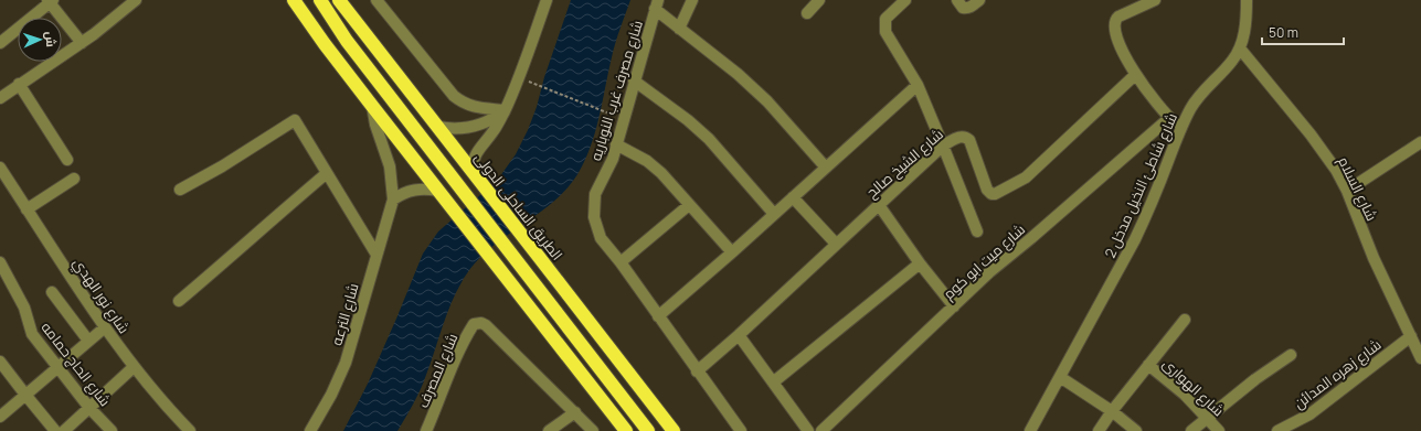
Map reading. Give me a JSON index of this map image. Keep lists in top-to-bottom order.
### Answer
{
  "streets": {
    "highway": ["الطريق الساحلى الدولى"],
    "street": [
      "شارع مصرف غرب النوباريه",
      "شارع الشيخ صالح",
      "شارع شاطئ النخيل مدخل 2",
      "شارع السلام",
      "شارع ميت ابو كوم",
      "شارع نور الهدي",
      "شارع الترعه",
      "شارع الحاج حمامه",
      "شارع المصرف",
      "شارع زهره المدائن",
      "شارع الهوارى"
    ]
  },
  "crossings": [
    ["شارع شاطئ النخيل مدخل 2", "شارع السلام"],
    ["شارع السلام", "شارع زهره المدائن"]
  ],
  "scale_bar": "50 m",
  "north": "right"
}
